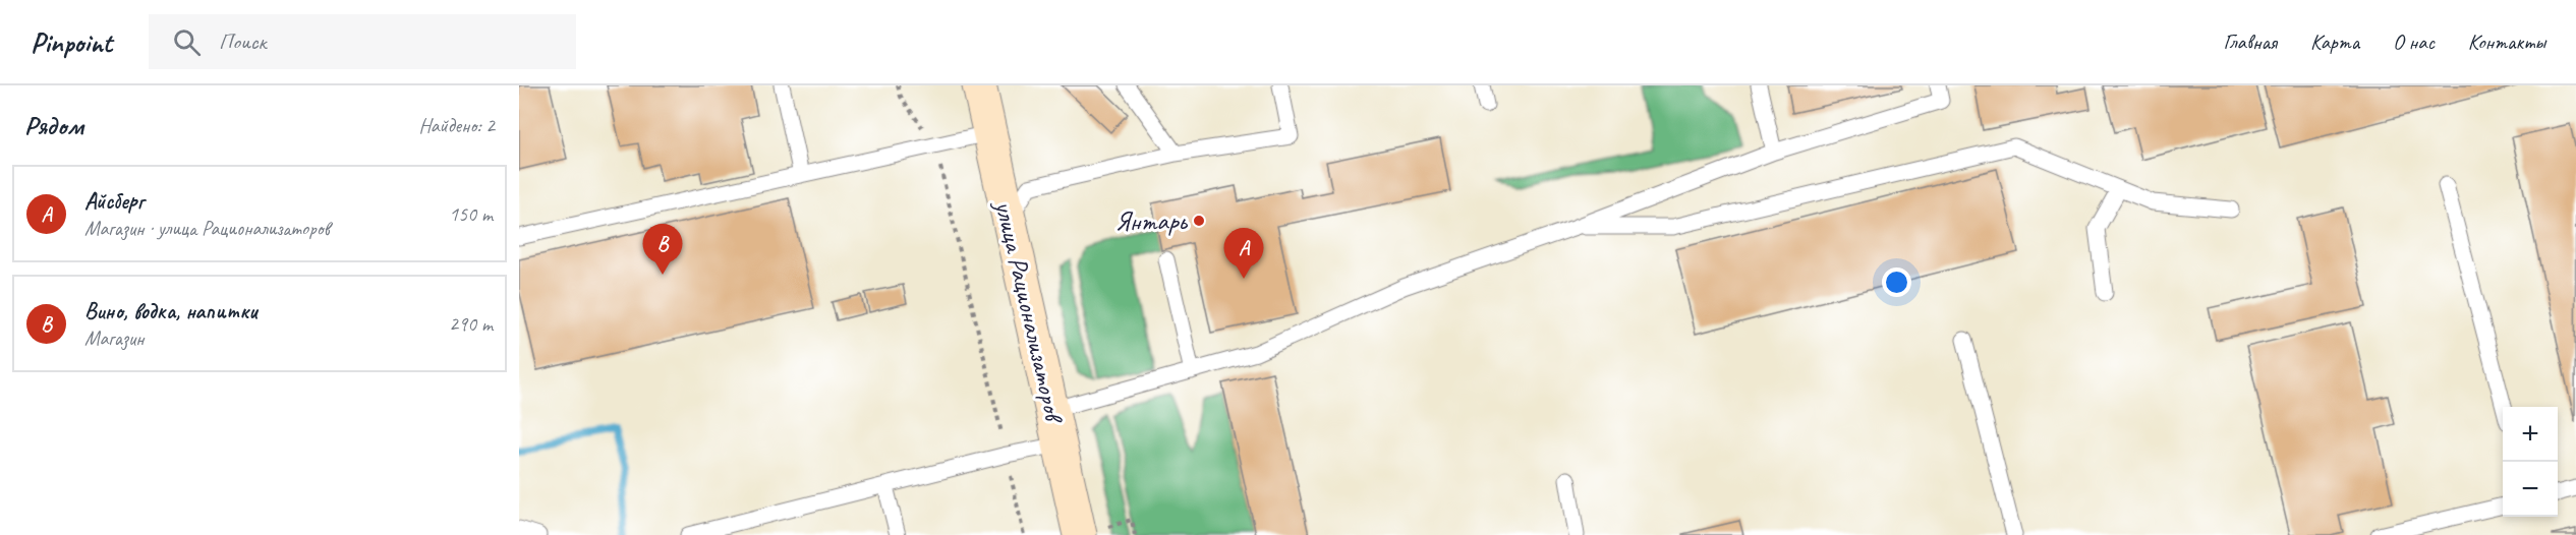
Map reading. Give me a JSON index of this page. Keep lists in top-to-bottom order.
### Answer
{
  "streets": {
    "main road": ["улица Рационализаторов"]
  },
  "places": ["Янтарь"],
  "page": {
    "header": "Pinpoint",
    "search": "Поиск",
    "nav": [
      "Главная",
      "Карта",
      "О нас",
      "Контакты"
    ],
    "heading": ["Рядом", "Найдено: 2"],
    "list": [
      {
        "mark": "A",
        "name": "Айсберг",
        "note": "Магазин · улица Рационализаторов",
        "value": "150 m"
      },
      {
        "mark": "B",
        "name": "Вино, водка, напитки",
        "note": "Магазин",
        "value": "290 m"
      }
    ],
    "pins": ["B", "A"],
    "map_buttons": ["+", "−"]
  }
}
